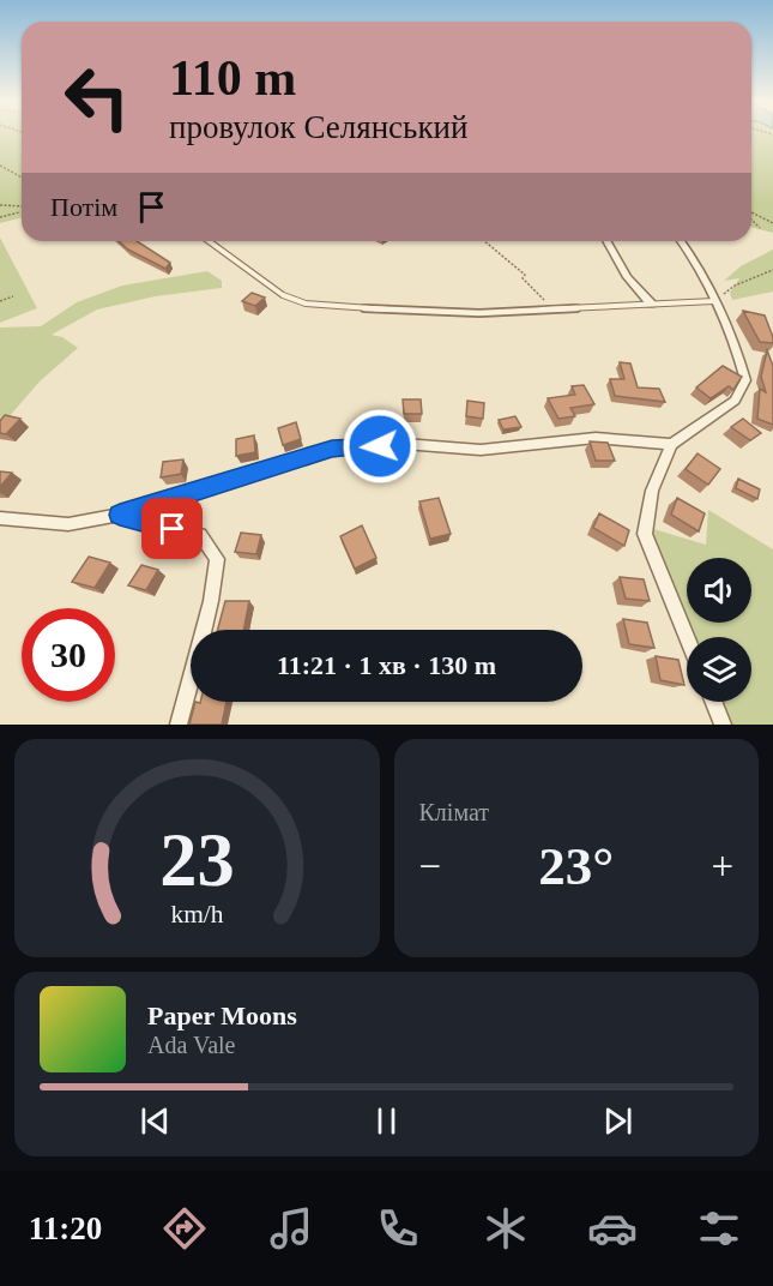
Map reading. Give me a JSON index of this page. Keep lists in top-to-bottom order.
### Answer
{
  "page": {
    "turn": ["110 m", "провулок Селянський"],
    "then": "Потім",
    "limit": "30",
    "trip": "11:21 · 1 хв · 130 m",
    "tile": "Клімат",
    "heat": ["−", "23°", "+"],
    "song": ["Paper Moons", "Ada Vale"],
    "tabs": "11:20",
    "gauge": ["23", "km/h"]
  }
}
